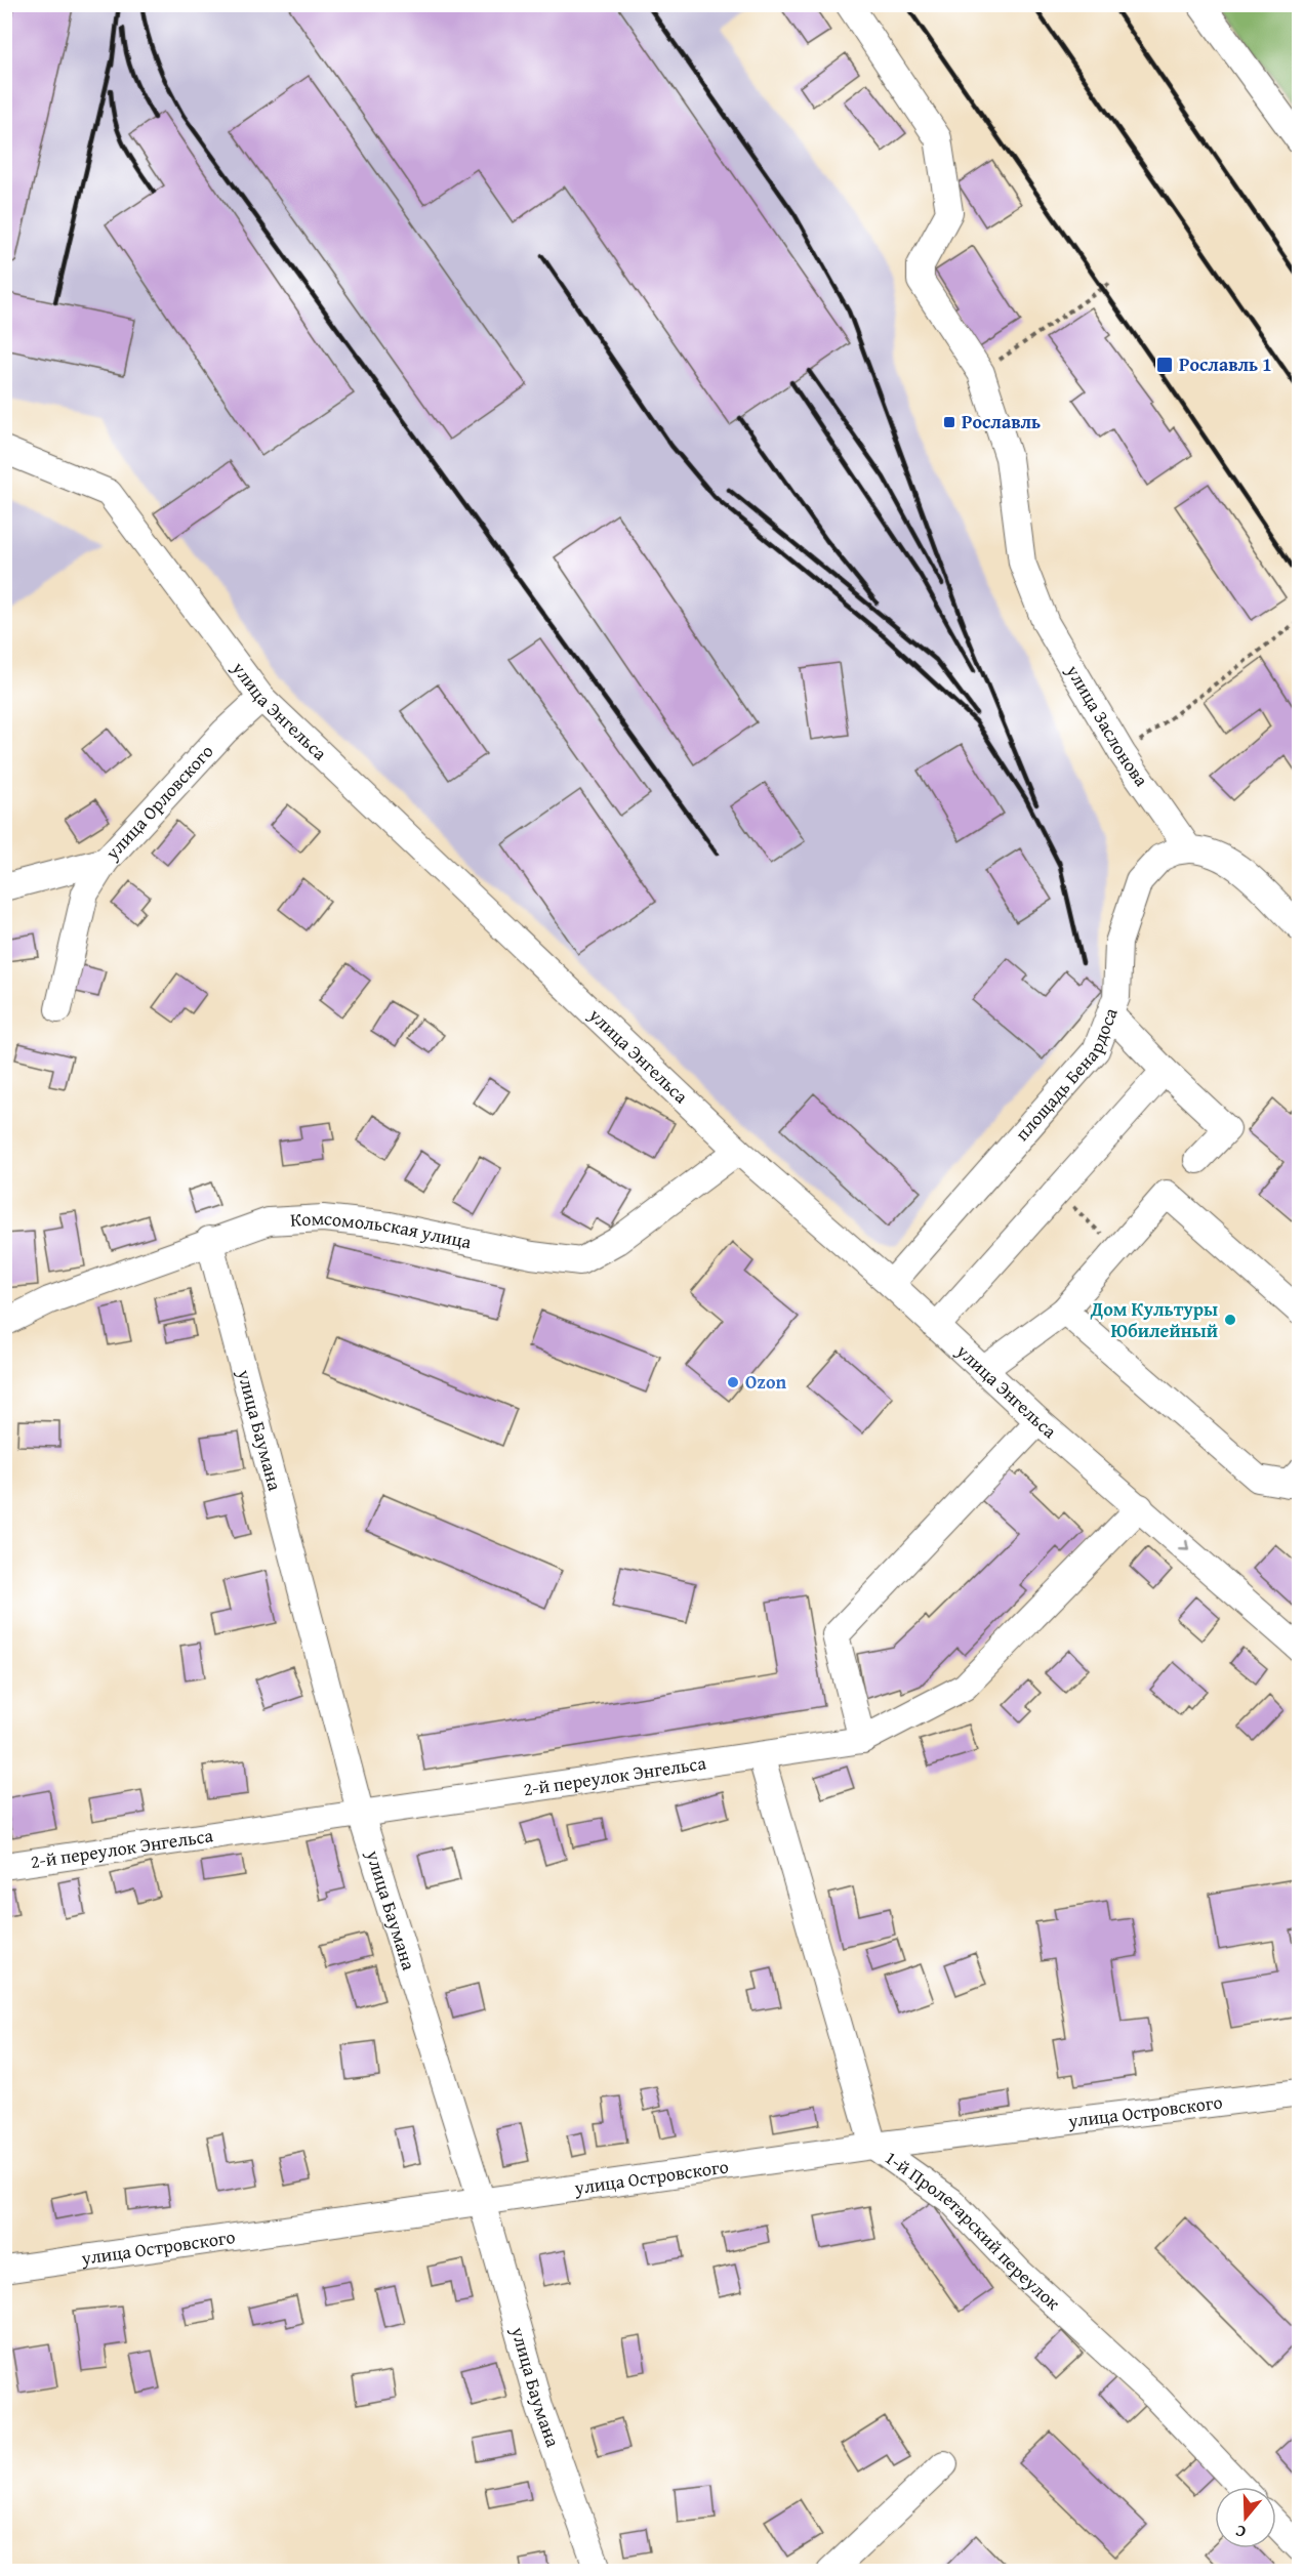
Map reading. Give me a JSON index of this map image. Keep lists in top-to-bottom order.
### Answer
{
  "streets": {
    "street": [
      "улица Энгельса",
      "улица Заслонова",
      "улица Орловского",
      "площадь Бенардоса",
      "Комсомольская улица",
      "улица Баумана",
      "2-й переулок Энгельса",
      "улица Островского",
      "1-й Пролетарский переулок"
    ]
  },
  "crossings": [
    ["улица Энгельса", "улица Орловского"],
    ["улица Энгельса", "площадь Бенардоса"],
    ["улица Энгельса", "Комсомольская улица"],
    ["улица Энгельса", "2-й переулок Энгельса"],
    ["улица Заслонова", "площадь Бенардоса"],
    ["Комсомольская улица", "улица Баумана"],
    ["улица Баумана", "2-й переулок Энгельса"],
    ["улица Баумана", "улица Островского"],
    ["2-й переулок Энгельса", "1-й Пролетарский переулок"],
    ["улица Островского", "1-й Пролетарский переулок"]
  ],
  "places": {
    "transit": ["Рославль 1", "Рославль"],
    "other": ["Дом Культуры Юбилейный", "Ozon"]
  },
  "north": "bottom"
}
